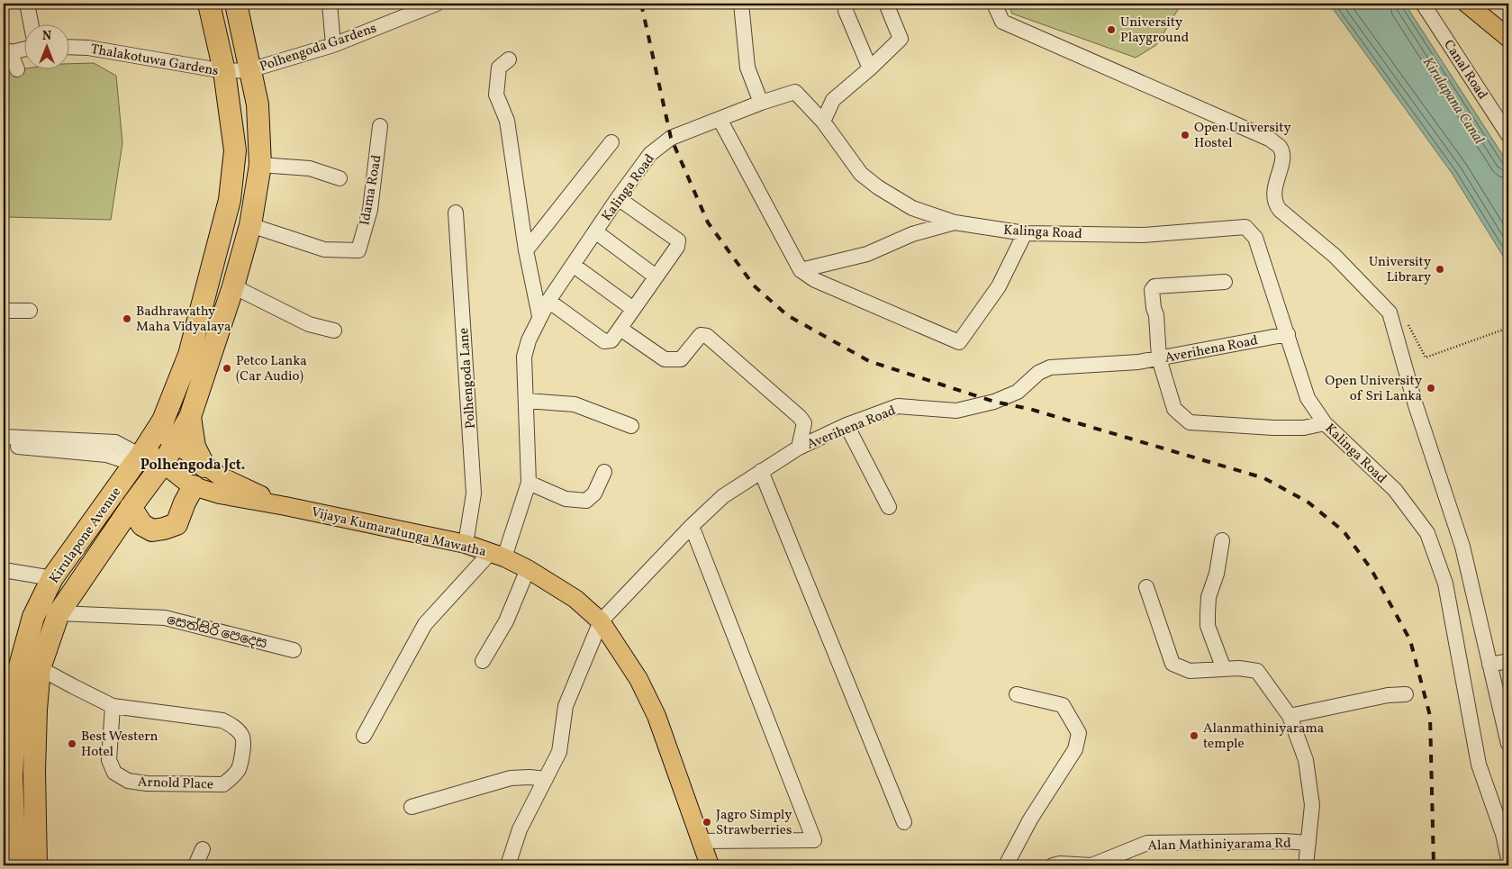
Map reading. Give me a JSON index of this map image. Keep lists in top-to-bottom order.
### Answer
{
  "streets": {
    "highway": ["Kirulapone Avenue"],
    "main road": ["Vijaya Kumaratunga Mawatha"],
    "street": [
      "Polhengoda Gardens",
      "Thalakotuwa Gardens",
      "Canal Road",
      "Kalinga Road",
      "Idama Road",
      "Averihena Road",
      "Polhengoda Lane",
      "සෙත්සිරි පෙදෙස",
      "Arnold Place",
      "Alan Mathiniyarama Rd"
    ]
  },
  "crossings": [
    ["Polhengoda Gardens", "Thalakotuwa Gardens"],
    ["Kalinga Road", "Averihena Road"],
    ["Kalinga Road", "Vijaya Kumaratunga Mawatha"],
    ["Averihena Road", "Vijaya Kumaratunga Mawatha"],
    ["Polhengoda Lane", "Vijaya Kumaratunga Mawatha"],
    ["Vijaya Kumaratunga Mawatha", "Kirulapone Avenue"],
    ["Kirulapone Avenue", "සෙත්සිරි පෙදෙස"],
    ["Kirulapone Avenue", "Arnold Place"]
  ],
  "districts": ["Polhengoda Jct."],
  "water": ["Kirulapana Canal"],
  "places": [
    "University Playground",
    "Open University Hostel",
    "University Library",
    "Badhrawathy Maha Vidyalaya",
    "Petco Lanka (Car Audio)",
    "Open University of Sri Lanka",
    "Alanmathiniyarama temple",
    "Best Western Hotel",
    "Jagro Simply Strawberries"
  ],
  "north": "top"
}
